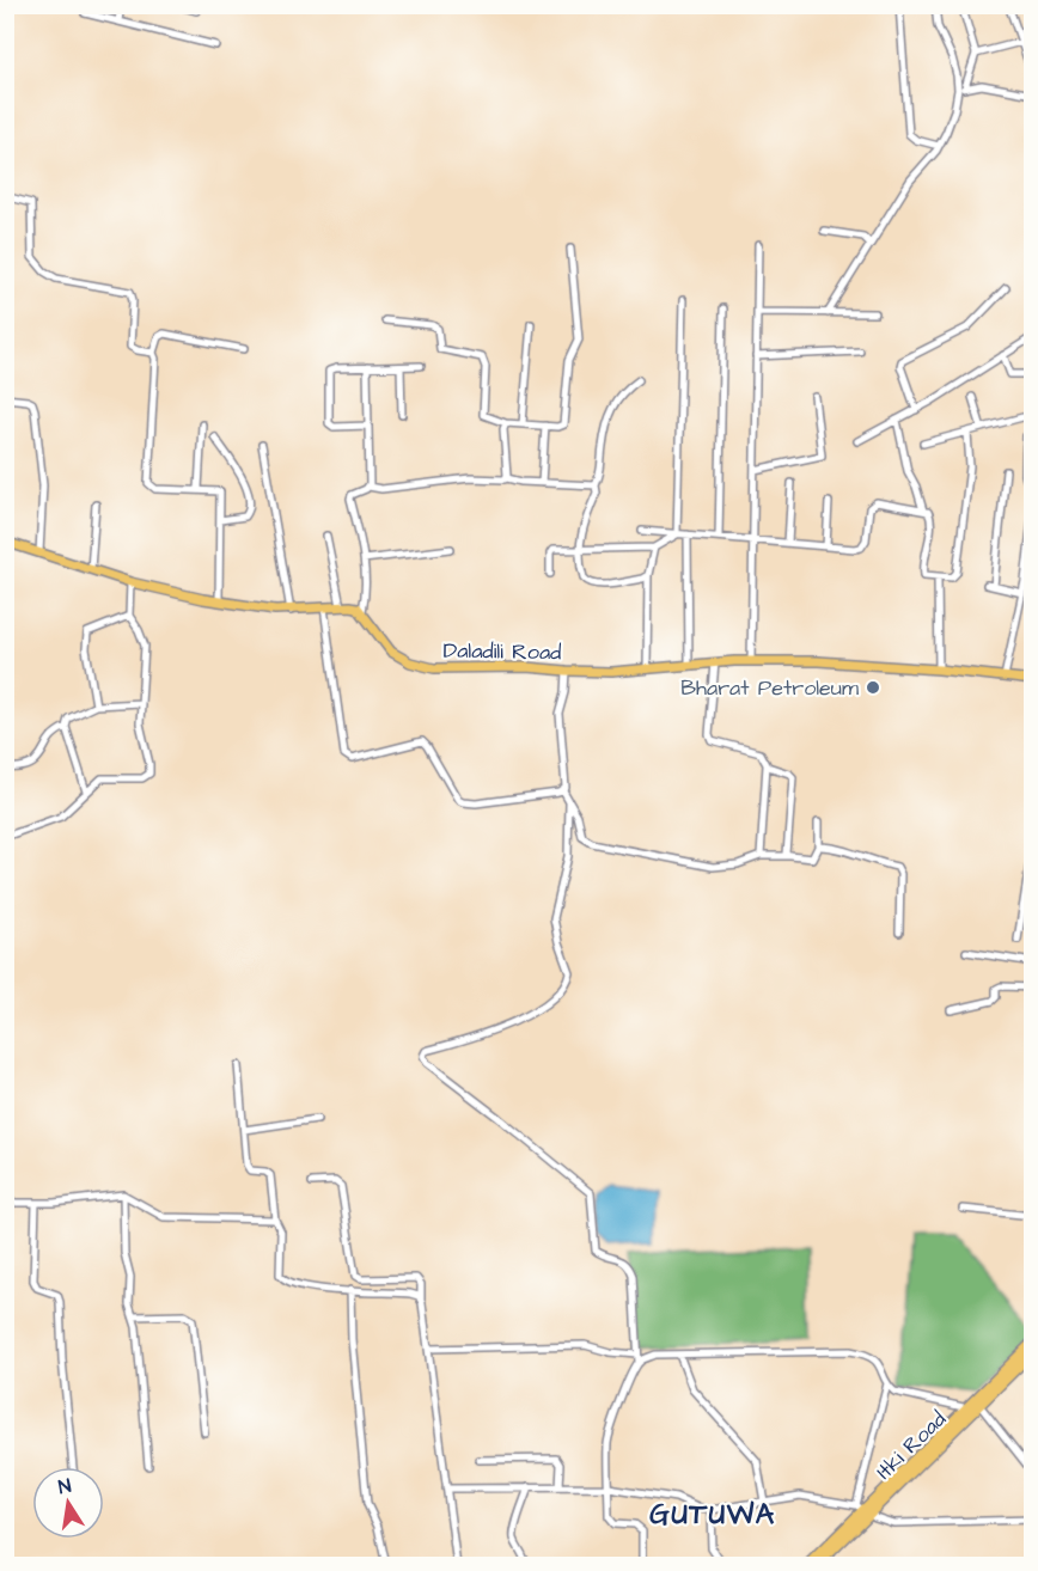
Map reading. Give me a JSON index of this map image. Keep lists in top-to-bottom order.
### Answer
{
  "streets": {
    "main road": ["Daladili Road", "Itki Road"]
  },
  "districts": ["GUTUWA"],
  "places": ["Bharat Petroleum"],
  "north": "top"
}
